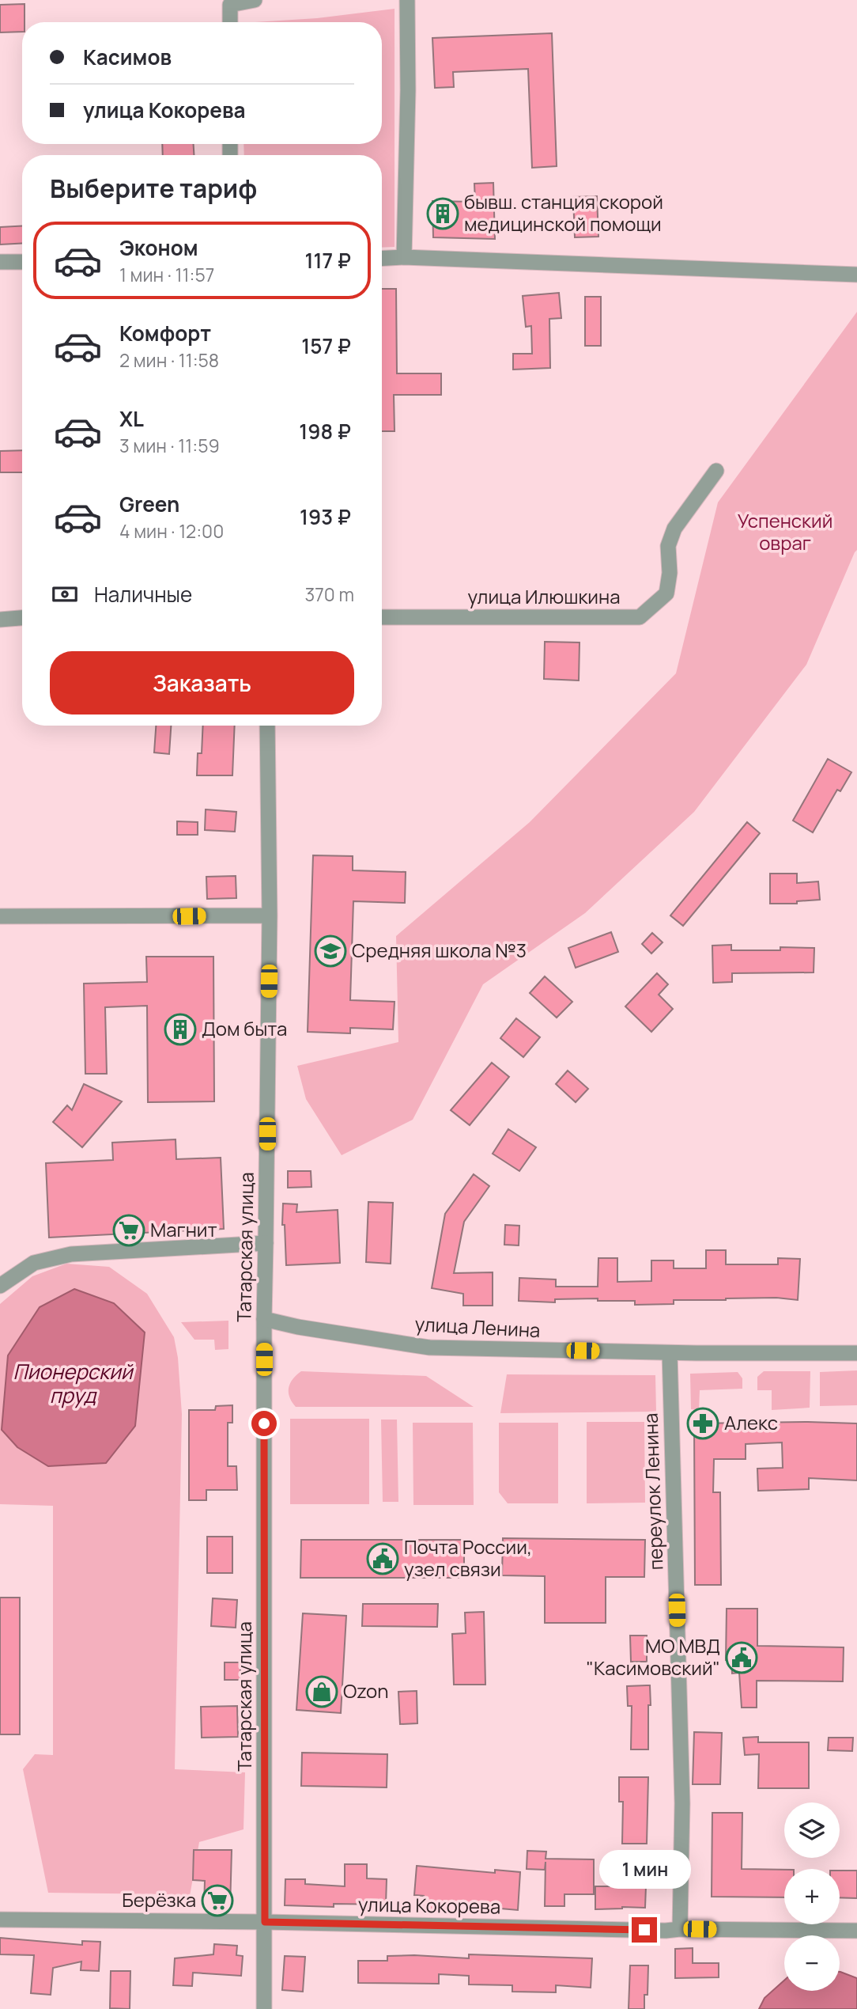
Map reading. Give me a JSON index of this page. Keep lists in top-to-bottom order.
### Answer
{
  "streets": {
    "street": [
      "улица Илюшкина",
      "Татарская улица",
      "улица Ленина",
      "переулок Ленина",
      "улица Кокорева"
    ]
  },
  "crossings": [
    ["Татарская улица", "улица Ленина"],
    ["Татарская улица", "улица Кокорева"],
    ["улица Ленина", "переулок Ленина"],
    ["переулок Ленина", "улица Кокорева"]
  ],
  "water": ["Пионерский пруд"],
  "parks": ["Успенский овраг"],
  "places": {
    "building": ["бывш. станция скорой медицинской помощи", "Дом быта"],
    "school or university": ["Средняя школа №3"],
    "supermarket": ["Магнит", "Берёзка"],
    "pharmacy": ["Алекс"],
    "public building": ["Почта России, узел связи", "МО МВД \"Касимовский\""],
    "shop": ["Ozon"]
  },
  "page": {
    "banner": ["Касимов", "улица Кокорева"],
    "heading": "Выберите тариф",
    "list": [
      {
        "name": "Эконом",
        "note": "1 мин · 11:57",
        "value": "117 ₽"
      },
      {
        "name": "Комфорт",
        "note": "2 мин · 11:58",
        "value": "157 ₽"
      },
      {
        "name": "XL",
        "note": "3 мин · 11:59",
        "value": "198 ₽"
      },
      {
        "name": "Green",
        "note": "4 мин · 12:00",
        "value": "193 ₽"
      }
    ],
    "pay": ["Наличные", "370 m"],
    "buttons": "Заказать",
    "map_buttons": ["+", "−"],
    "bubble": "1 мин"
  }
}
